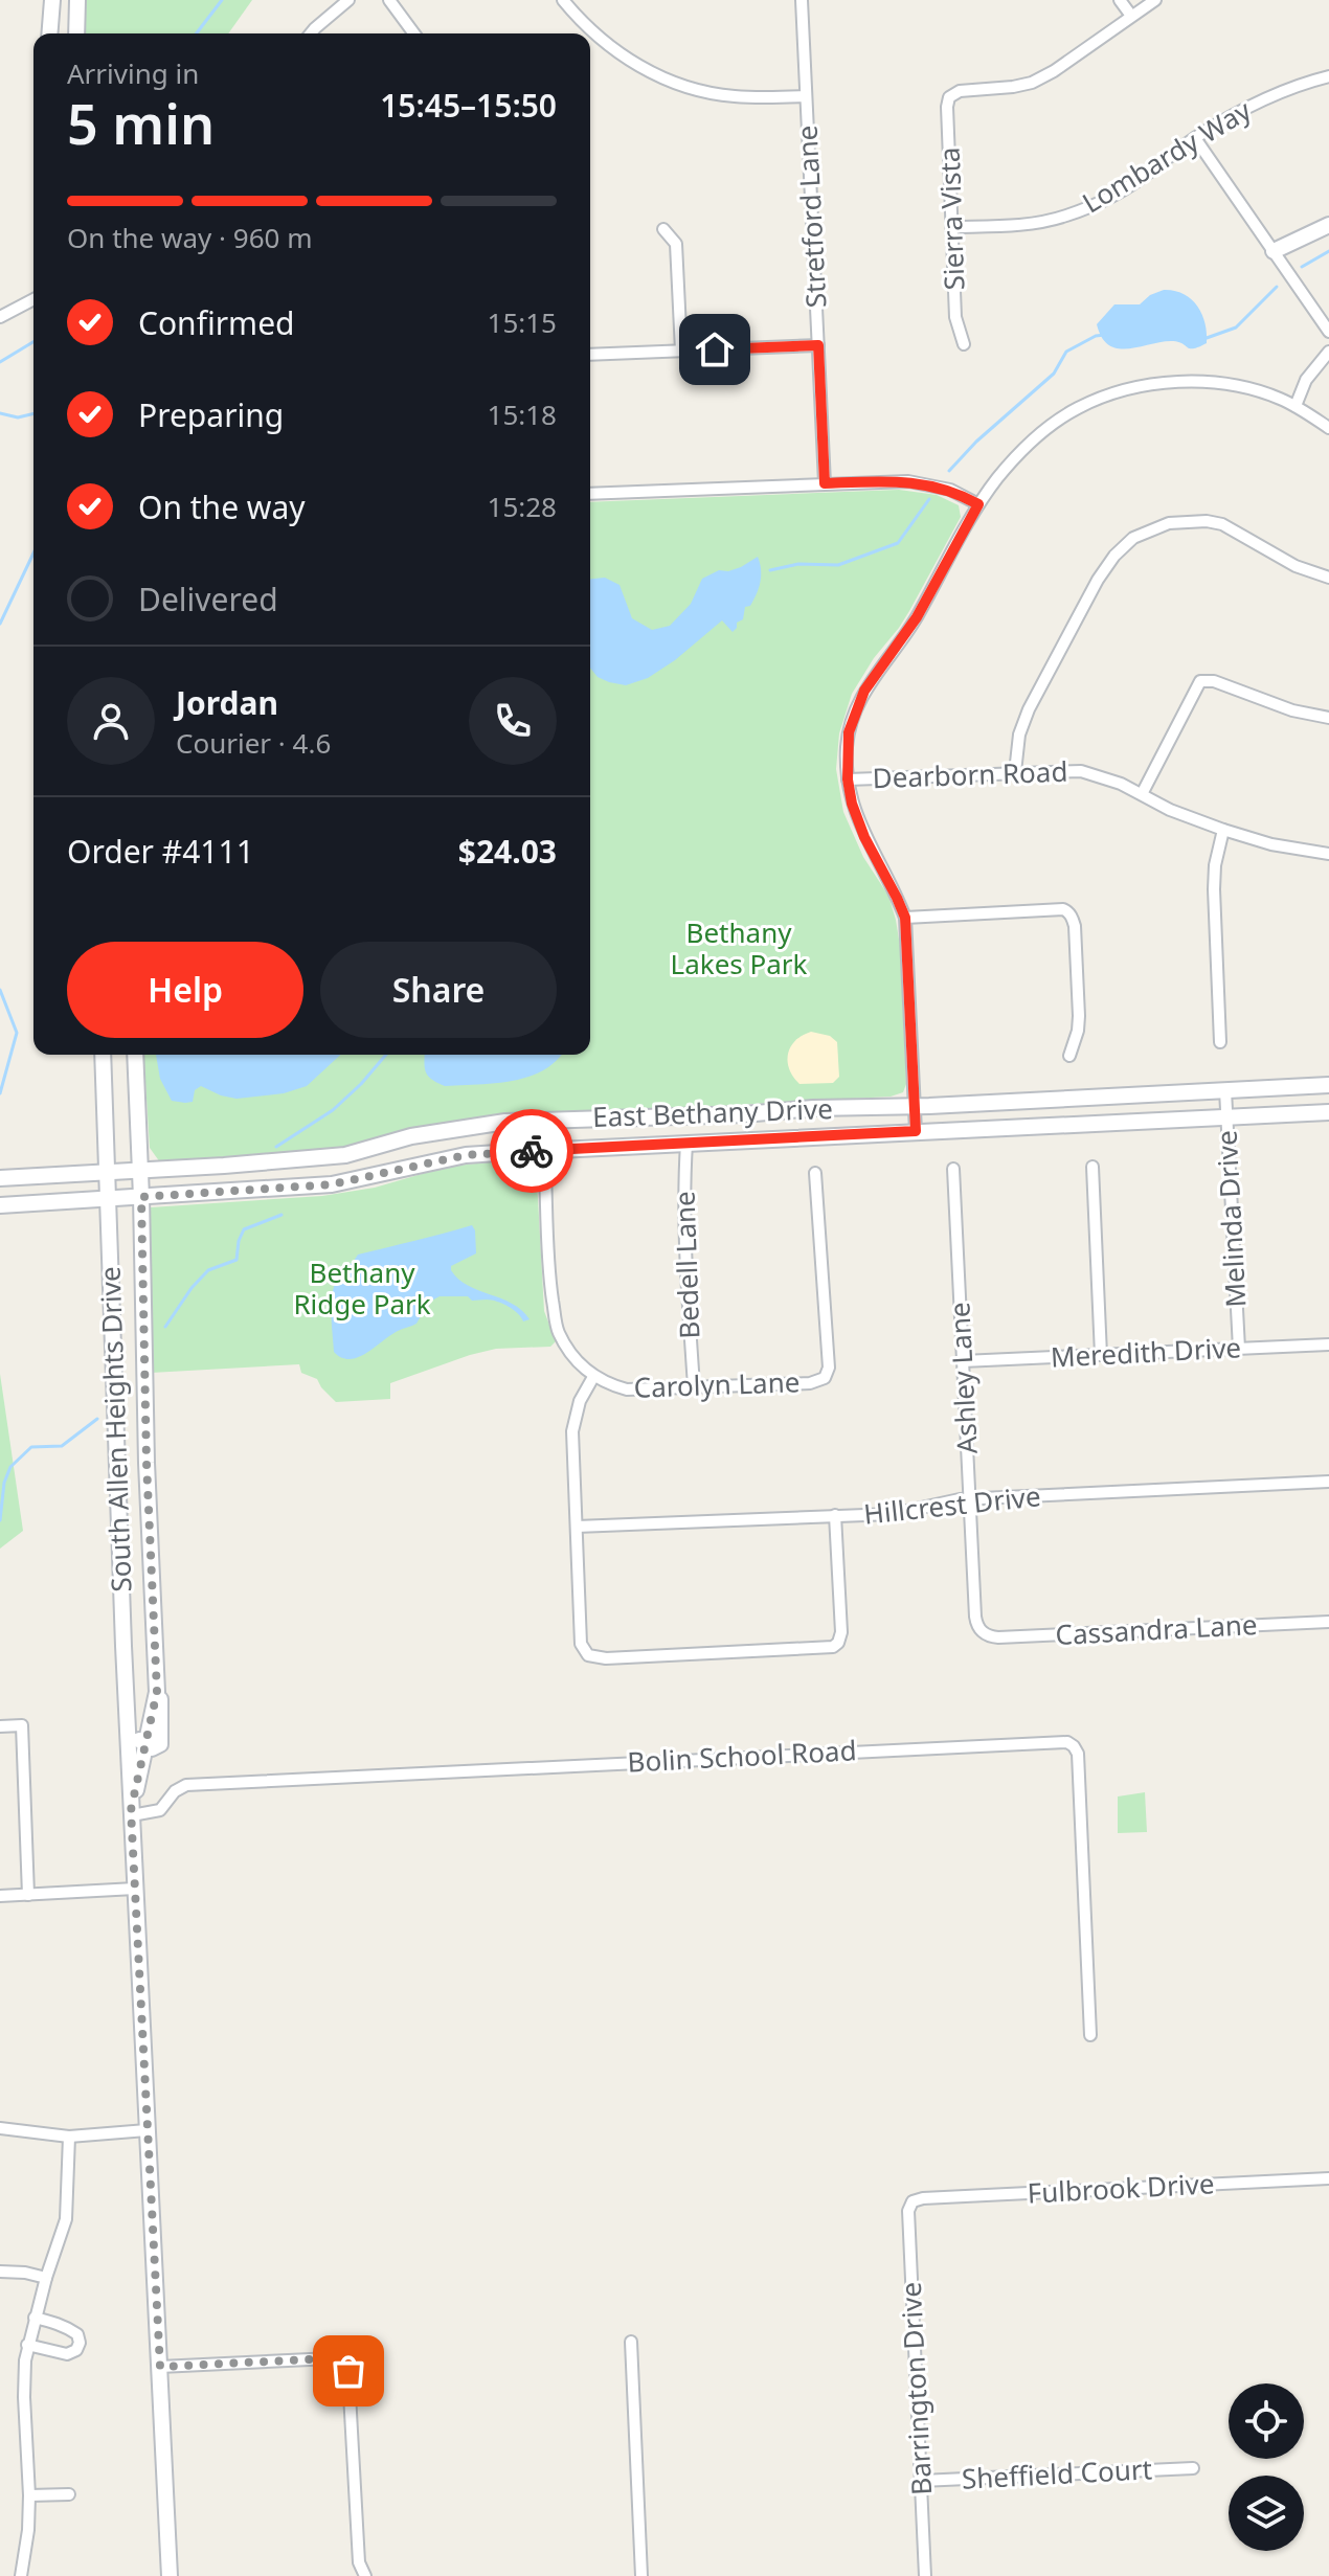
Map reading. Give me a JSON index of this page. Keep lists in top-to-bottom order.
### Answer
{
  "streets": {
    "main road": ["East Bethany Drive", "South Allen Heights Drive"],
    "street": [
      "Lombardy Way",
      "Stretford Lane",
      "Sierra Vista",
      "Dearborn Road",
      "Melinda Drive",
      "Bedell Lane",
      "Meredith Drive",
      "Ashley Lane",
      "Carolyn Lane",
      "Hillcrest Drive",
      "Cassandra Lane",
      "Bolin School Road",
      "Fulbrook Drive",
      "Barrington Drive",
      "Sheffield Court"
    ]
  },
  "crossings": [
    ["Lombardy Way", "Sierra Vista"],
    ["East Bethany Drive", "Melinda Drive"],
    ["East Bethany Drive", "Bedell Lane"],
    ["East Bethany Drive", "Carolyn Lane"],
    ["East Bethany Drive", "South Allen Heights Drive"],
    ["Melinda Drive", "Meredith Drive"],
    ["Bedell Lane", "Carolyn Lane"],
    ["Meredith Drive", "Ashley Lane"],
    ["Ashley Lane", "Hillcrest Drive"],
    ["Ashley Lane", "Cassandra Lane"],
    ["South Allen Heights Drive", "Bolin School Road"],
    ["Fulbrook Drive", "Barrington Drive"],
    ["Barrington Drive", "Sheffield Court"]
  ],
  "parks": ["Bethany Lakes Park", "Bethany Ridge Park"],
  "page": {
    "heading": ["5 min", "Arriving in", "15:45–15:50"],
    "panel": [
      "Jordan",
      "Courier · 4.6",
      "Order #4111",
      "$24.03"
    ],
    "bar": "On the way · 960 m",
    "list": [
      ["Confirmed", "15:15"],
      ["Preparing", "15:18"],
      ["On the way", "15:28"],
      "Delivered"
    ],
    "buttons": ["Help", "Share"]
  }
}
